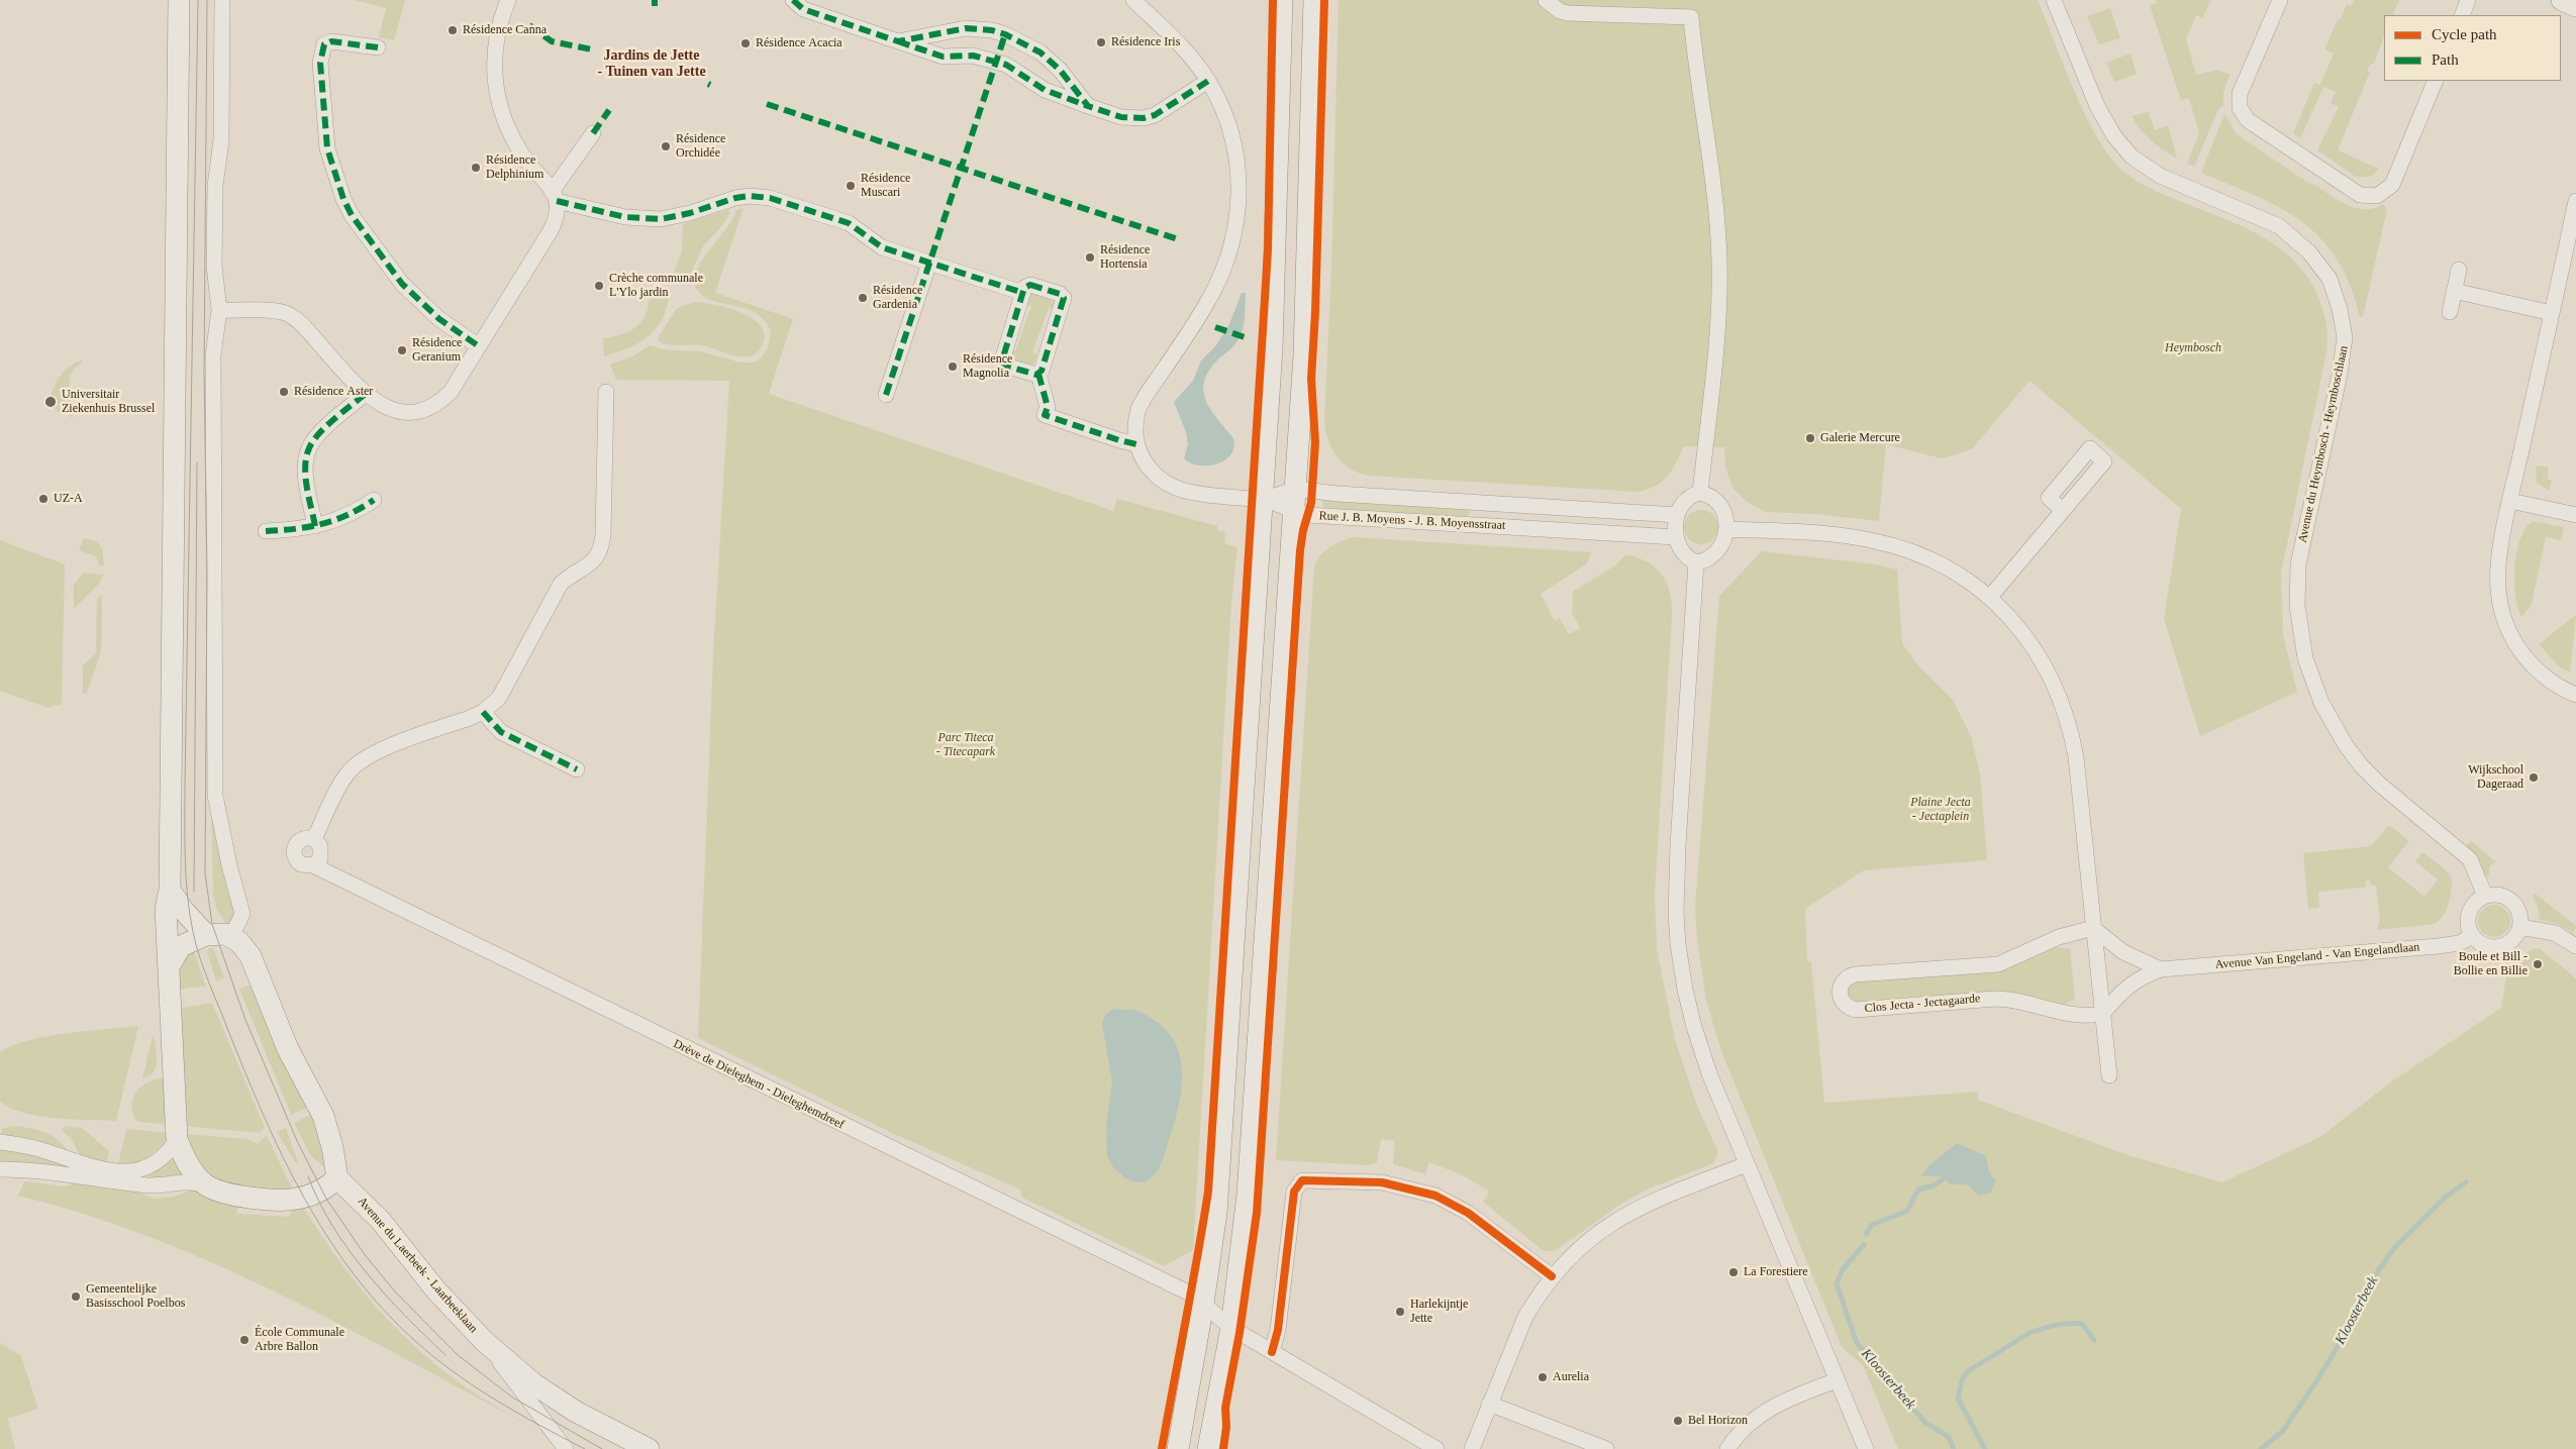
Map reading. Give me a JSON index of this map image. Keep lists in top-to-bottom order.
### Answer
{
  "streets": {
    "main road": ["Avenue du Laerbeek - Laarbeeklaan"],
    "street": [
      "Avenue du Heymbosch - Heymboschlaan",
      "Rue J. B. Moyens - J. B. Moyensstraat",
      "Avenue Van Engeland - Van Engelandlaan",
      "Clos Jecta - Jectagaarde",
      "Drève de Dieleghem - Dieleghemdreef"
    ]
  },
  "crossings": [
    ["Avenue du Heymbosch - Heymboschlaan", "Avenue Van Engeland - Van Engelandlaan"],
    ["Avenue Van Engeland - Van Engelandlaan", "Clos Jecta - Jectagaarde"]
  ],
  "districts": ["Jardins de Jette - Tuinen van Jette"],
  "water": ["Kloosterbeek"],
  "parks": ["Heymbosch", "Parc Titeca - Titecapark", "Plaine Jecta - Jectaplein"],
  "places": [
    "Résidence Canna",
    "Résidence Iris",
    "Résidence Acacia",
    "Résidence Orchidée",
    "Résidence Delphinium",
    "Résidence Muscari",
    "Résidence Hortensia",
    "Crèche communale L'Ylo jardin",
    "Résidence Gardenia",
    "Résidence Geranium",
    "Résidence Magnolia",
    "Résidence Aster",
    "Universitair Ziekenhuis Brussel",
    "Galerie Mercure",
    "UZ-A",
    "Wijkschool Dageraad",
    "Boule et Bill - Bollie en Billie",
    "La Forestiere",
    "Gemeentelijke Basisschool Poelbos",
    "Harlekijntje Jette",
    "École Communale Arbre Ballon",
    "Aurelia",
    "Bel Horizon"
  ],
  "legend": ["Cycle path", "Path"]
}
